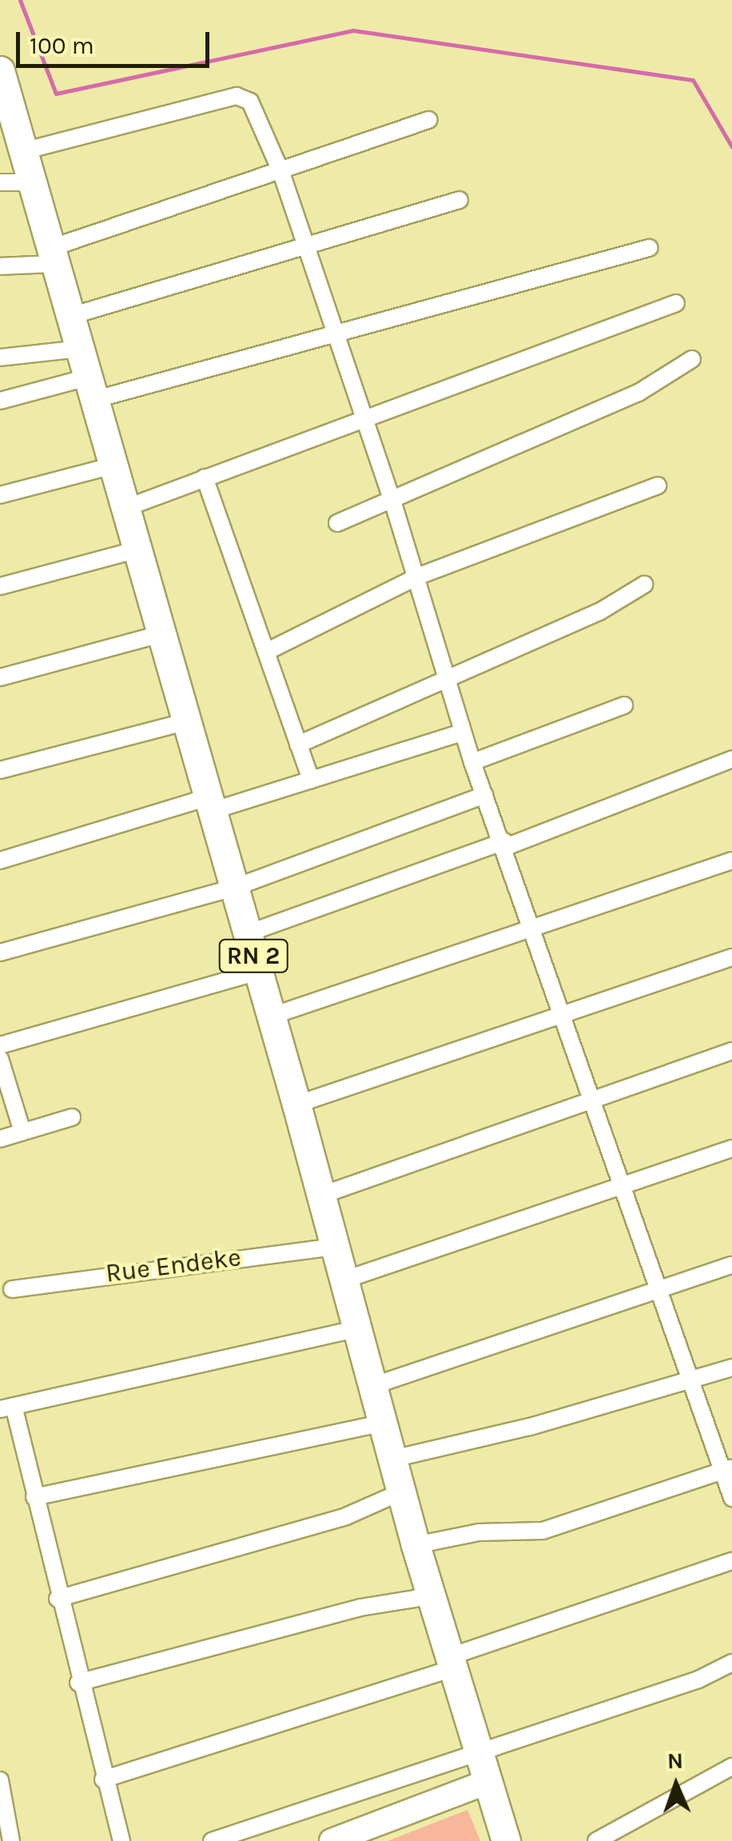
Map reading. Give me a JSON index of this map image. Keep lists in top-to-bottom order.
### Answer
{
  "streets": {
    "highway": ["RN 2"],
    "street": ["Rue Endeke"]
  },
  "crossings": [
    ["RN 2", "Rue Endeke"]
  ],
  "scale_bar": "100 m",
  "north": "top"
}
